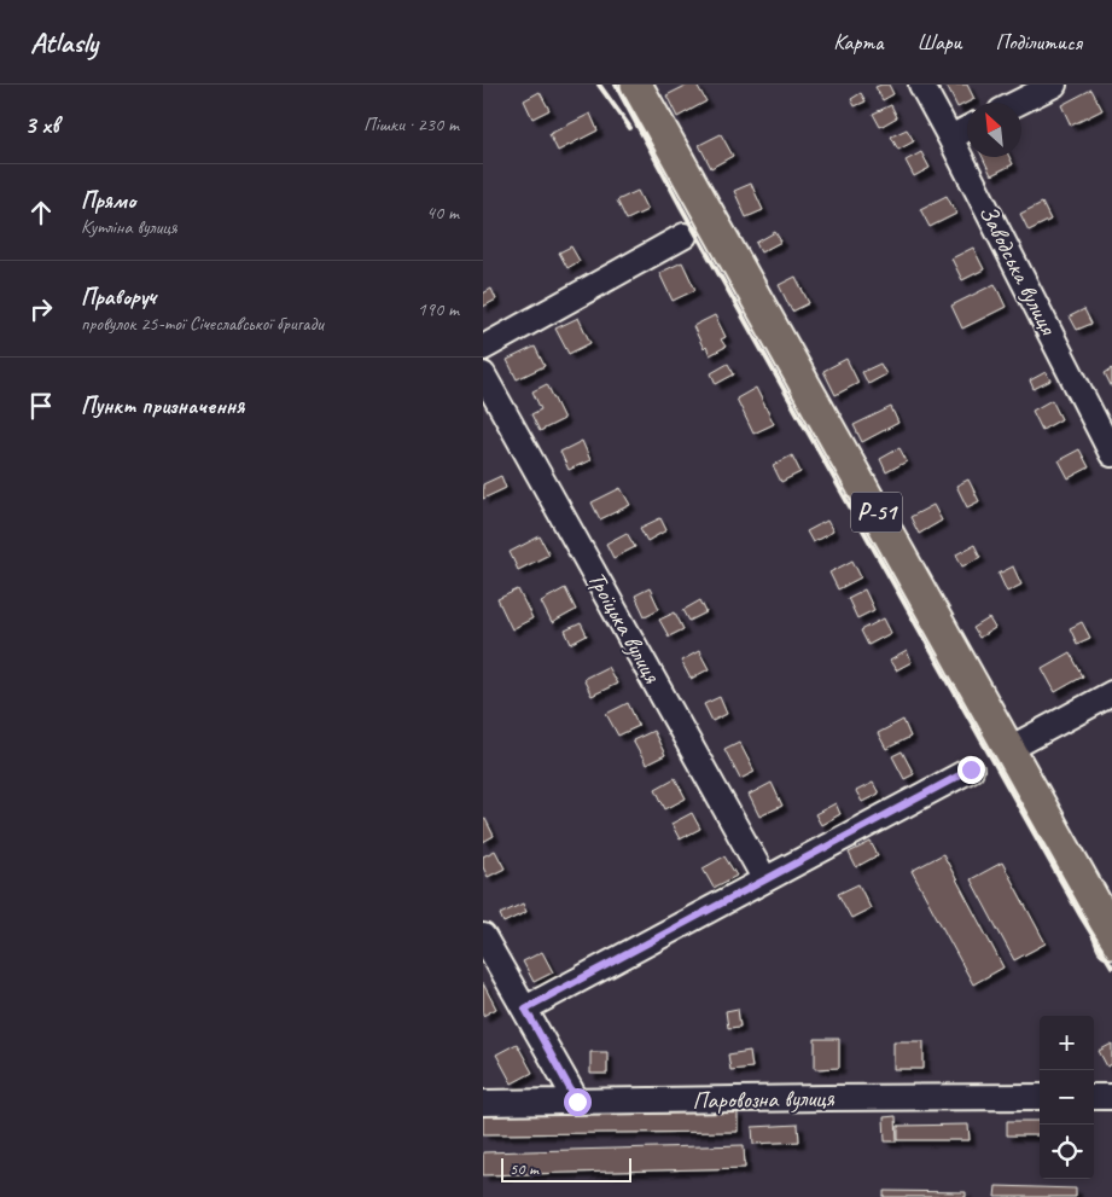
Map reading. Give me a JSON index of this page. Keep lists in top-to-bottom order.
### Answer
{
  "streets": {
    "main road": ["Р-51"],
    "street": ["Заводська вулиця", "Троїцька вулиця", "Паровозна вулиця"]
  },
  "scale_bar": "50 m",
  "north": "top left",
  "page": {
    "header": "Atlasly",
    "nav": ["Карта", "Шари", "Поділитися"],
    "heading": ["3 хв", "Пішки · 230 m"],
    "list": [
      ["Прямо", "Кутліна вулиця", "40 m"],
      ["Праворуч", "провулок 25-тої Січеславської бригади", "190 m"],
      "Пункт призначення"
    ],
    "map_buttons": ["+", "−"],
    "scale": "50 m"
  }
}
